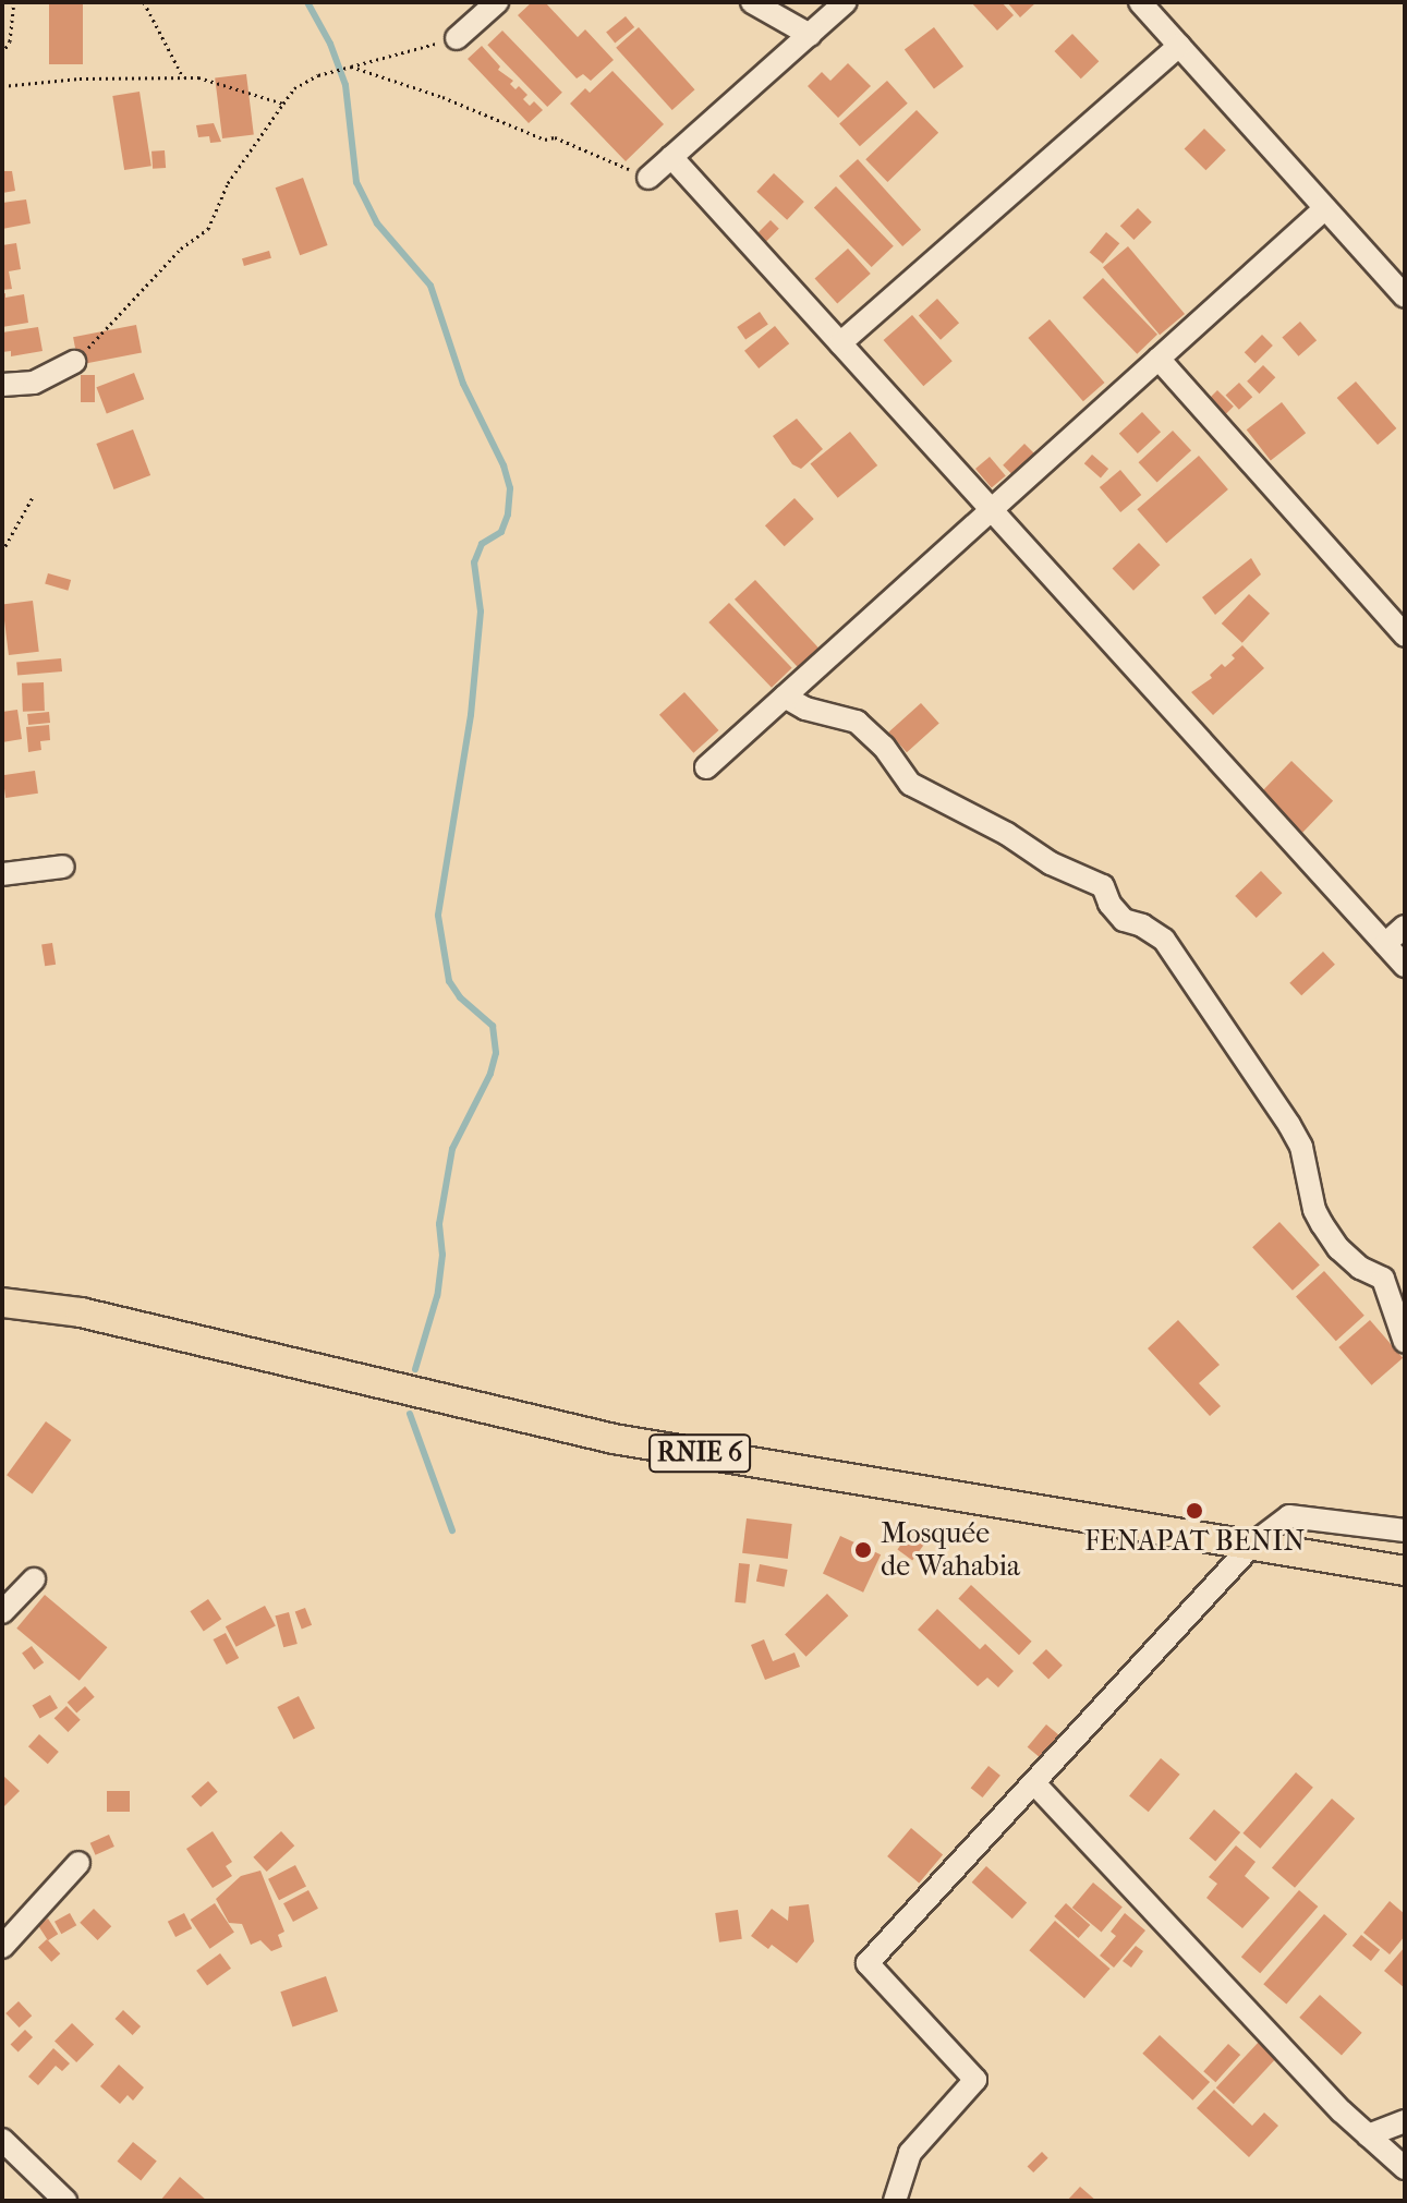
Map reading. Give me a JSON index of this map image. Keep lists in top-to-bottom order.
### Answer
{
  "streets": {
    "main road": ["RNIE 6"]
  },
  "places": ["FENAPAT BENIN", "Mosquée de Wahabia"]
}
